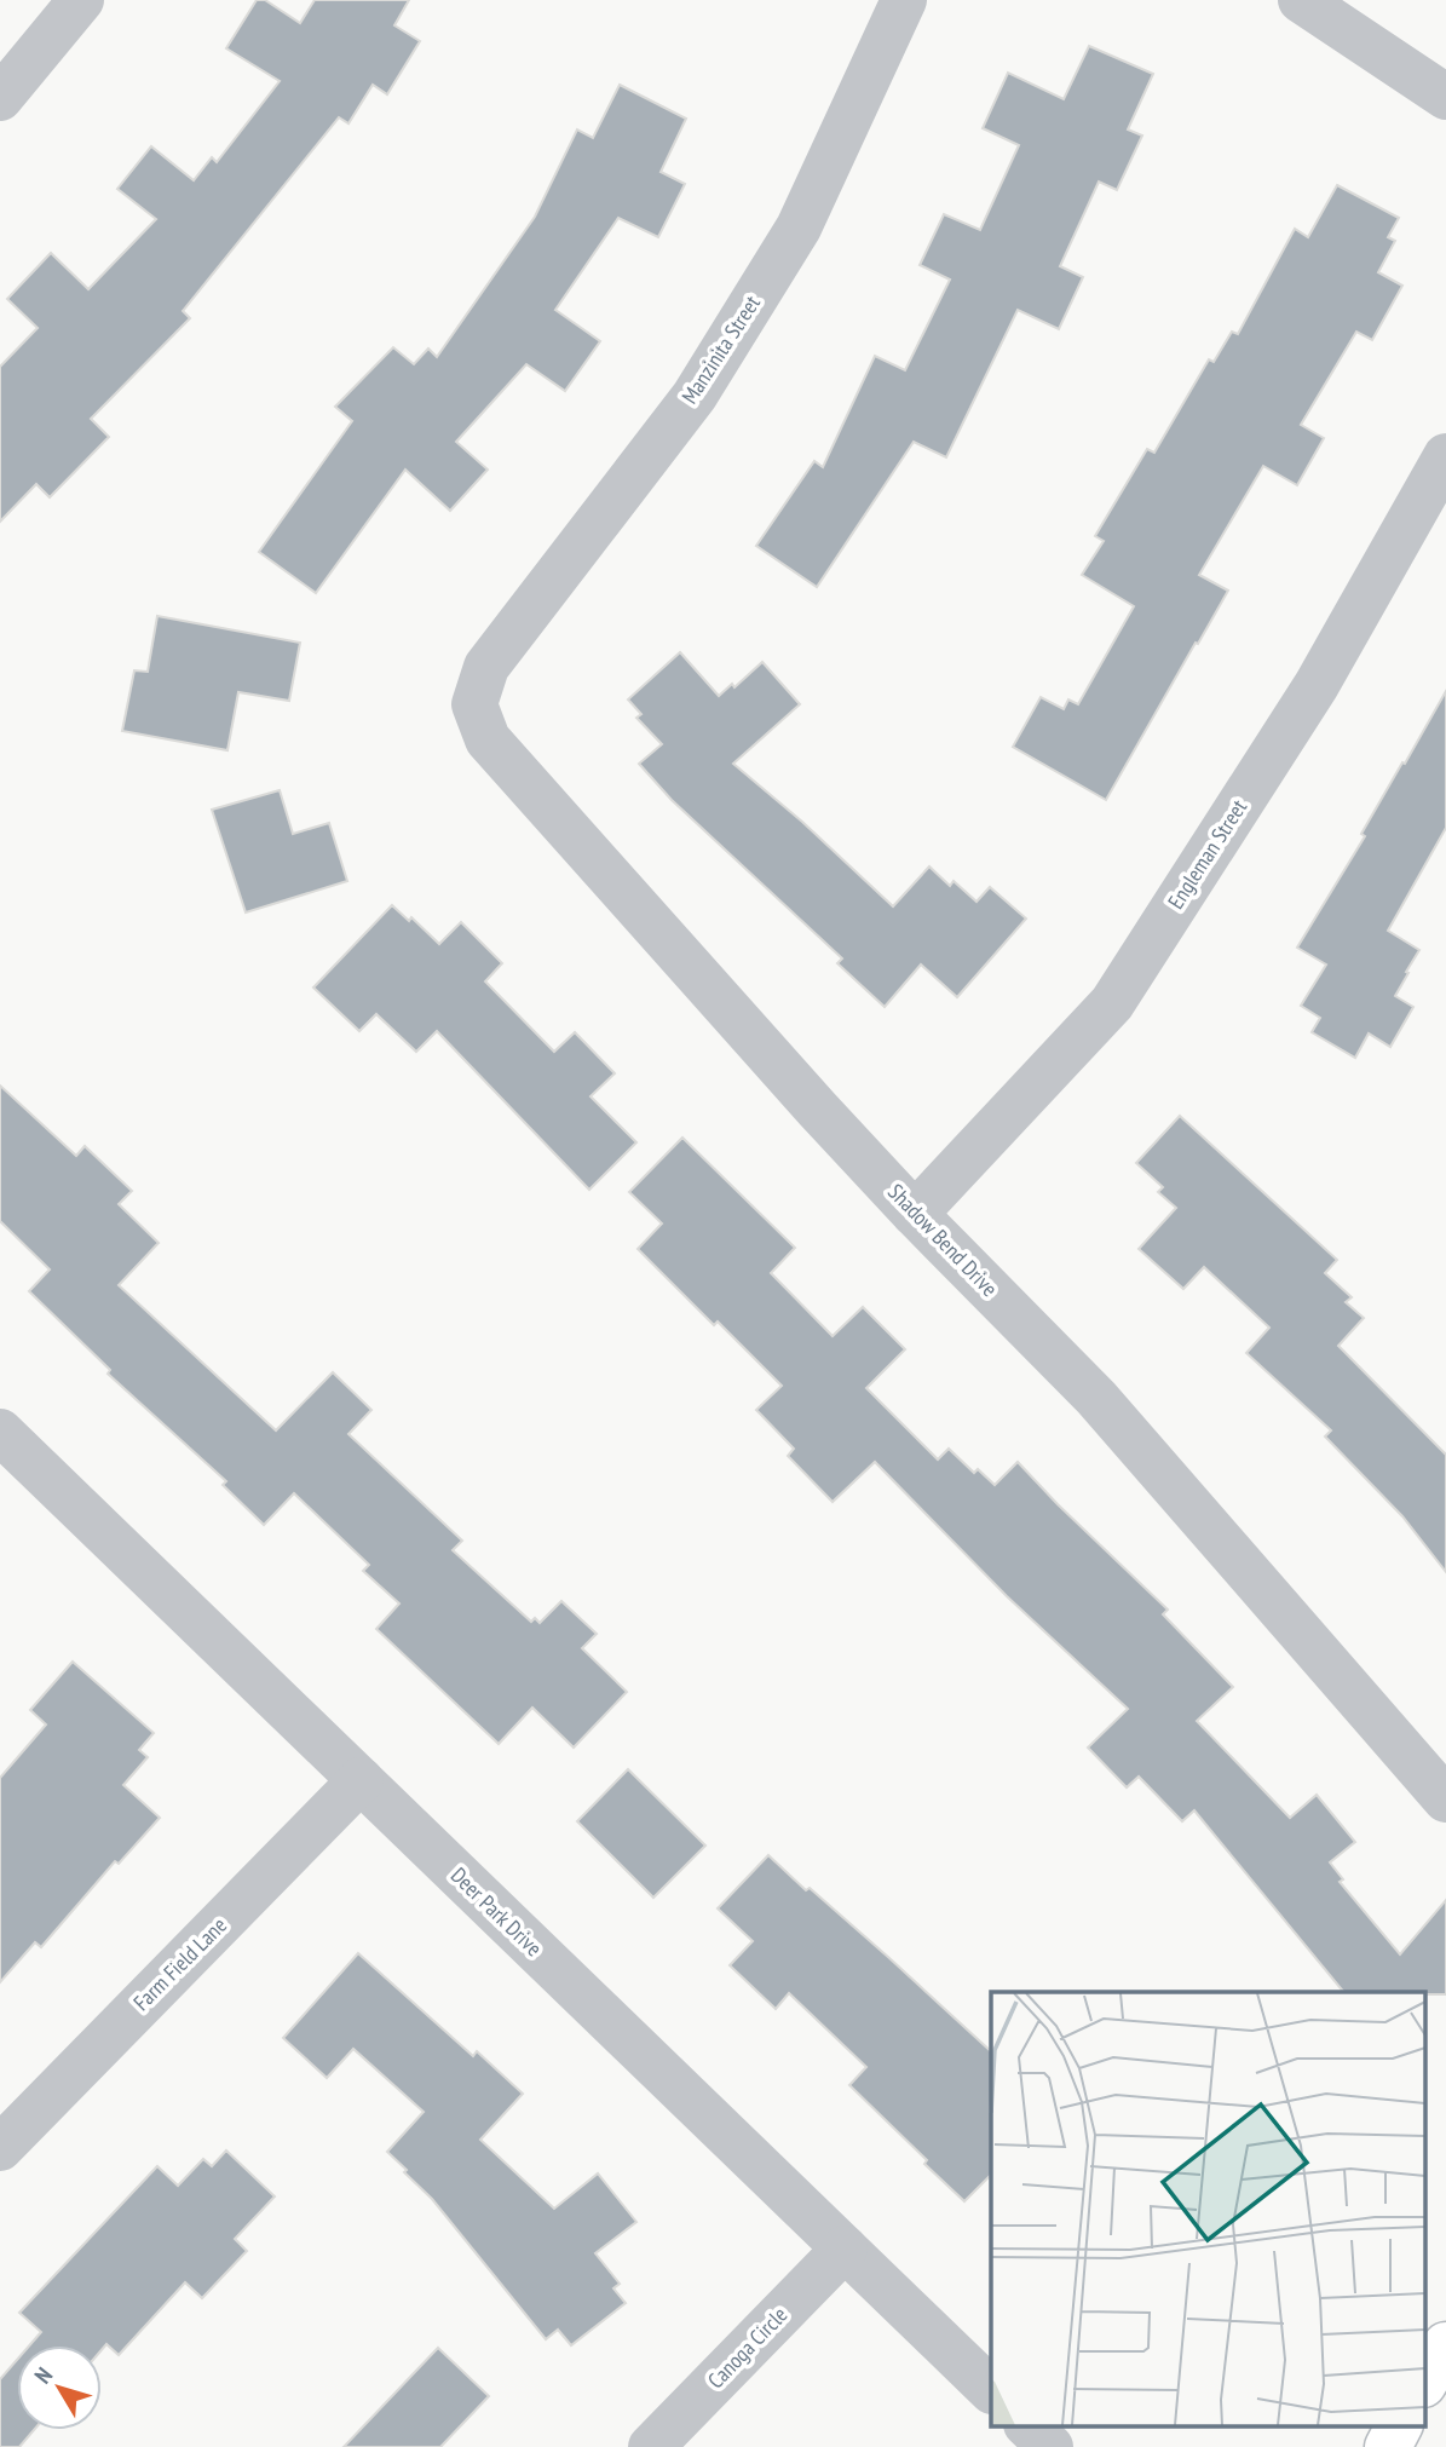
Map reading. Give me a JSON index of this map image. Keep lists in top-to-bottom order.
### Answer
{
  "streets": {
    "street": [
      "Manzinita Street",
      "Engleman Street",
      "Shadow Bend Drive",
      "Deer Park Drive",
      "Farm Field Lane",
      "Canoga Circle"
    ]
  },
  "crossings": [
    ["Manzinita Street", "Shadow Bend Drive"],
    ["Engleman Street", "Shadow Bend Drive"],
    ["Deer Park Drive", "Farm Field Lane"],
    ["Deer Park Drive", "Canoga Circle"]
  ],
  "north": "top left"
}
